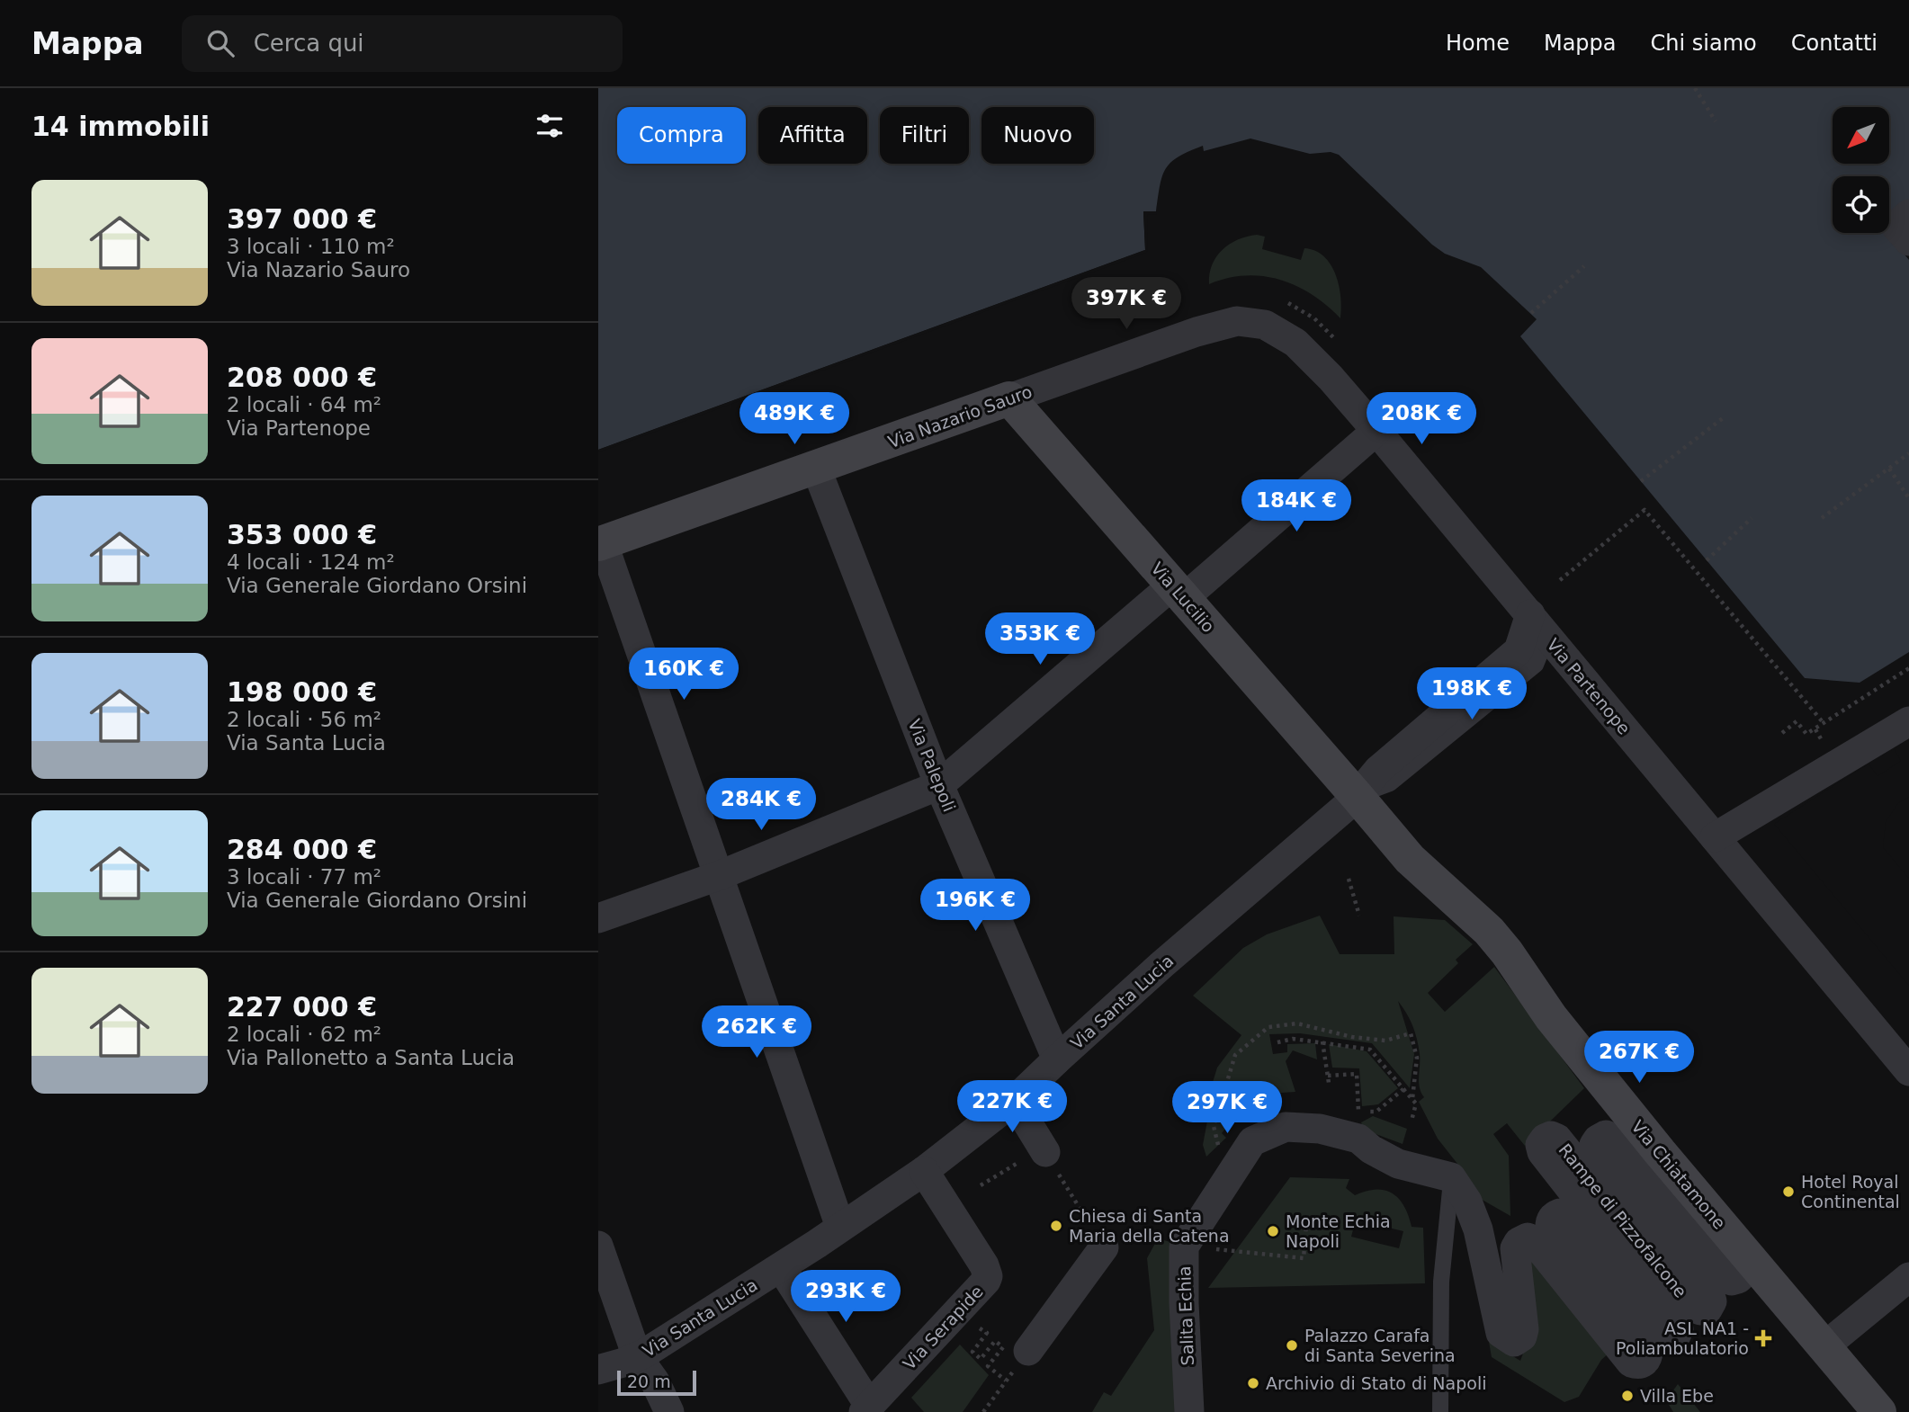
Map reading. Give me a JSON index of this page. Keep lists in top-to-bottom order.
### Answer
{
  "streets": {
    "street": [
      "Via Nazario Sauro",
      "Via Lucilio",
      "Via Partenope",
      "Via Palepoli",
      "Via Santa Lucia",
      "Via Chiatamone",
      "Rampe di Pizzofalcone",
      "Salita Echia",
      "Via Serapide"
    ]
  },
  "crossings": [
    ["Via Nazario Sauro", "Via Lucilio"],
    ["Via Nazario Sauro", "Via Partenope"],
    ["Via Nazario Sauro", "Via Palepoli"],
    ["Via Lucilio", "Via Santa Lucia"],
    ["Via Lucilio", "Via Chiatamone"],
    ["Via Partenope", "Via Santa Lucia"],
    ["Via Palepoli", "Via Santa Lucia"],
    ["Via Santa Lucia", "Via Chiatamone"],
    ["Via Santa Lucia", "Via Serapide"],
    ["Via Chiatamone", "Rampe di Pizzofalcone"],
    ["Rampe di Pizzofalcone", "Salita Echia"]
  ],
  "places": {
    "other": [
      "Hotel Royal Continental",
      "Chiesa di Santa Maria della Catena",
      "Monte Echia Napoli",
      "Palazzo Carafa di Santa Severina",
      "Archivio di Stato di Napoli",
      "Villa Ebe"
    ],
    "health": ["ASL NA1 - Poliambulatorio"]
  },
  "scale_bar": "20 m",
  "north": "bottom left",
  "page": {
    "header": "Mappa",
    "search": "Cerca qui",
    "nav": [
      "Home",
      "Mappa",
      "Chi siamo",
      "Contatti"
    ],
    "heading": "14 immobili",
    "chip": [
      "Compra",
      "Affitta",
      "Filtri",
      "Nuovo"
    ],
    "list": [
      {
        "name": "397 000 €",
        "note": "3 locali · 110 m² · Via Nazario Sauro"
      },
      {
        "name": "208 000 €",
        "note": "2 locali · 64 m² · Via Partenope"
      },
      {
        "name": "353 000 €",
        "note": "4 locali · 124 m² · Via Generale Giordano Orsini"
      },
      {
        "name": "198 000 €",
        "note": "2 locali · 56 m² · Via Santa Lucia"
      },
      {
        "name": "284 000 €",
        "note": "3 locali · 77 m² · Via Generale Giordano Orsini"
      },
      {
        "name": "227 000 €",
        "note": "2 locali · 62 m² · Via Pallonetto a Santa Lucia"
      }
    ],
    "price": [
      "397K €",
      "489K €",
      "208K €",
      "184K €",
      "353K €",
      "160K €",
      "198K €",
      "284K €",
      "196K €",
      "262K €",
      "267K €",
      "227K €",
      "297K €",
      "293K €"
    ],
    "scale": "20 m"
  }
}
